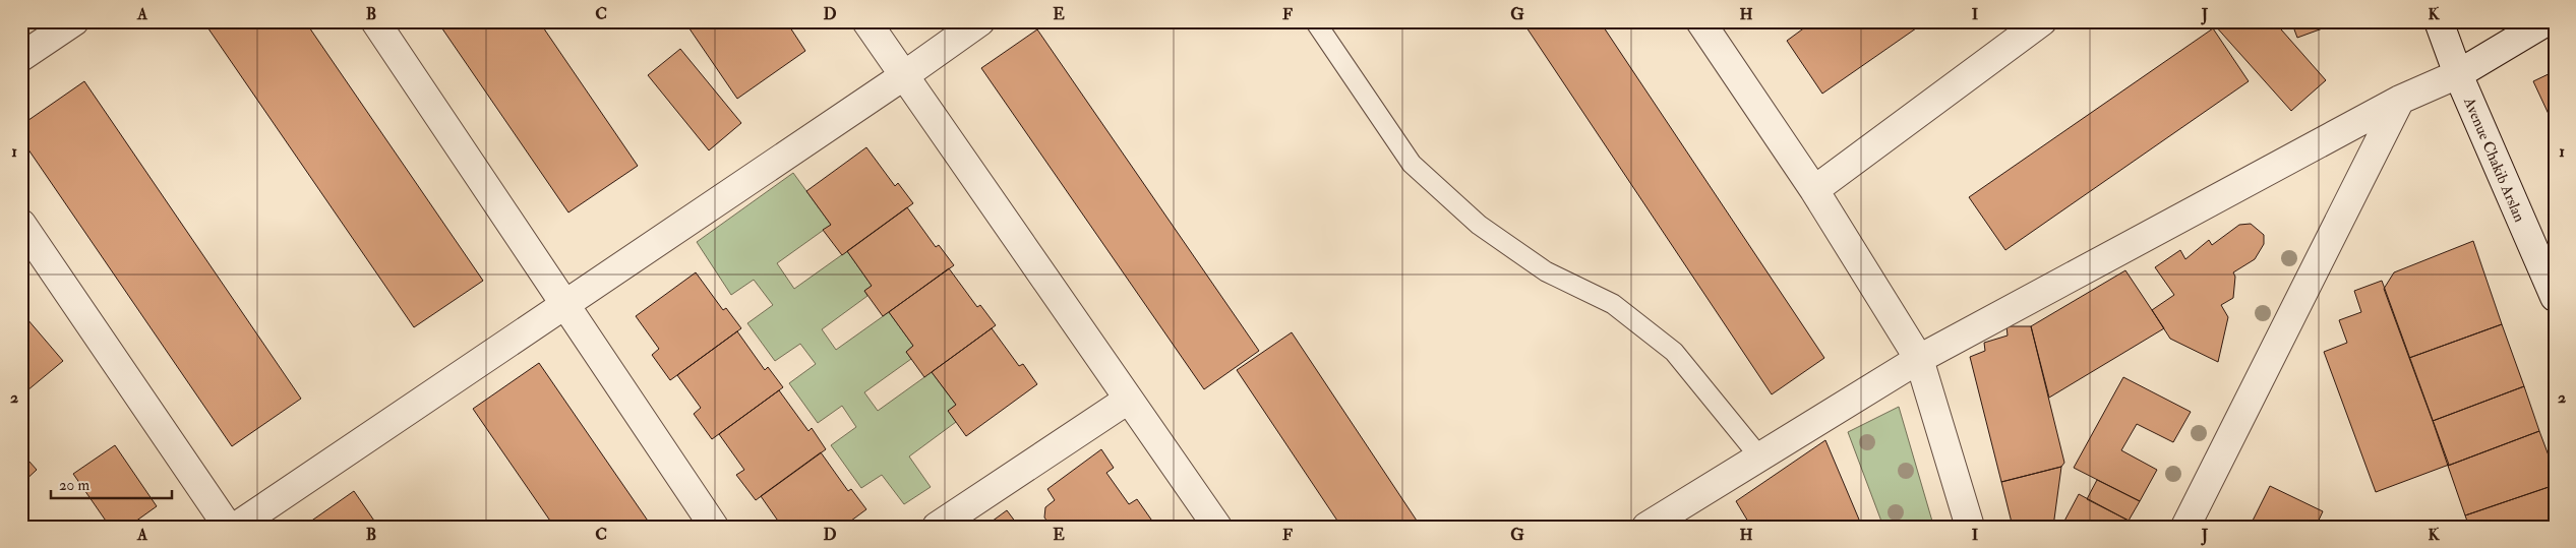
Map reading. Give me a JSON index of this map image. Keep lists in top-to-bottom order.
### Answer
{
  "streets": {
    "street": ["Avenue Chakib Arslan"]
  },
  "scale_bar": "20 m",
  "grid": {
    "columns": [
      "A",
      "B",
      "C",
      "D",
      "E",
      "F",
      "G",
      "H",
      "I",
      "J",
      "K"
    ],
    "rows": ["1", "2"]
  }
}
